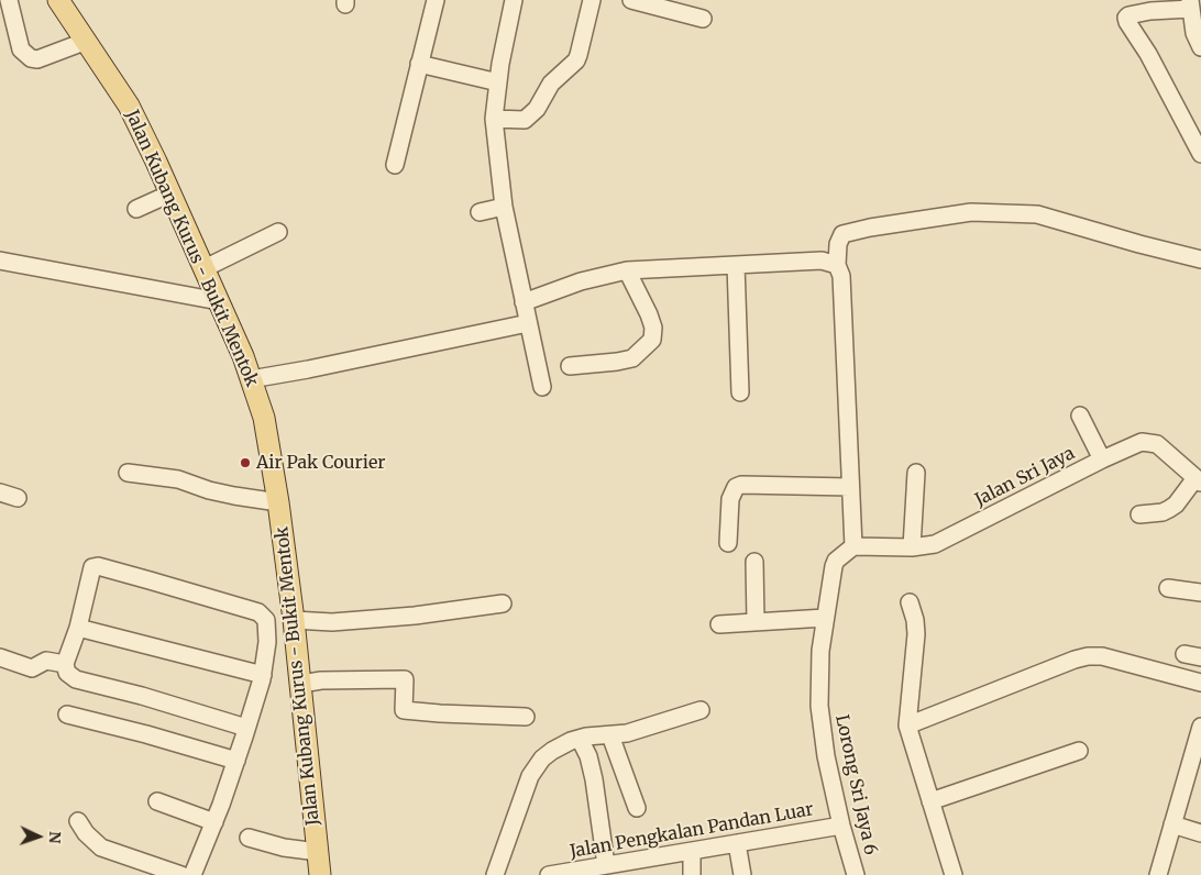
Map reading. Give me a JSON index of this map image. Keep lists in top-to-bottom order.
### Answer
{
  "streets": {
    "main road": ["Jalan Kubang Kurus - Bukit Mentok"],
    "street": ["Jalan Sri Jaya", "Lorong Sri Jaya 6", "Jalan Pengkalan Pandan Luar"]
  },
  "crossings": [
    ["Jalan Sri Jaya", "Lorong Sri Jaya 6"],
    ["Lorong Sri Jaya 6", "Jalan Pengkalan Pandan Luar"]
  ],
  "places": ["Air Pak Courier"],
  "north": "right"
}
